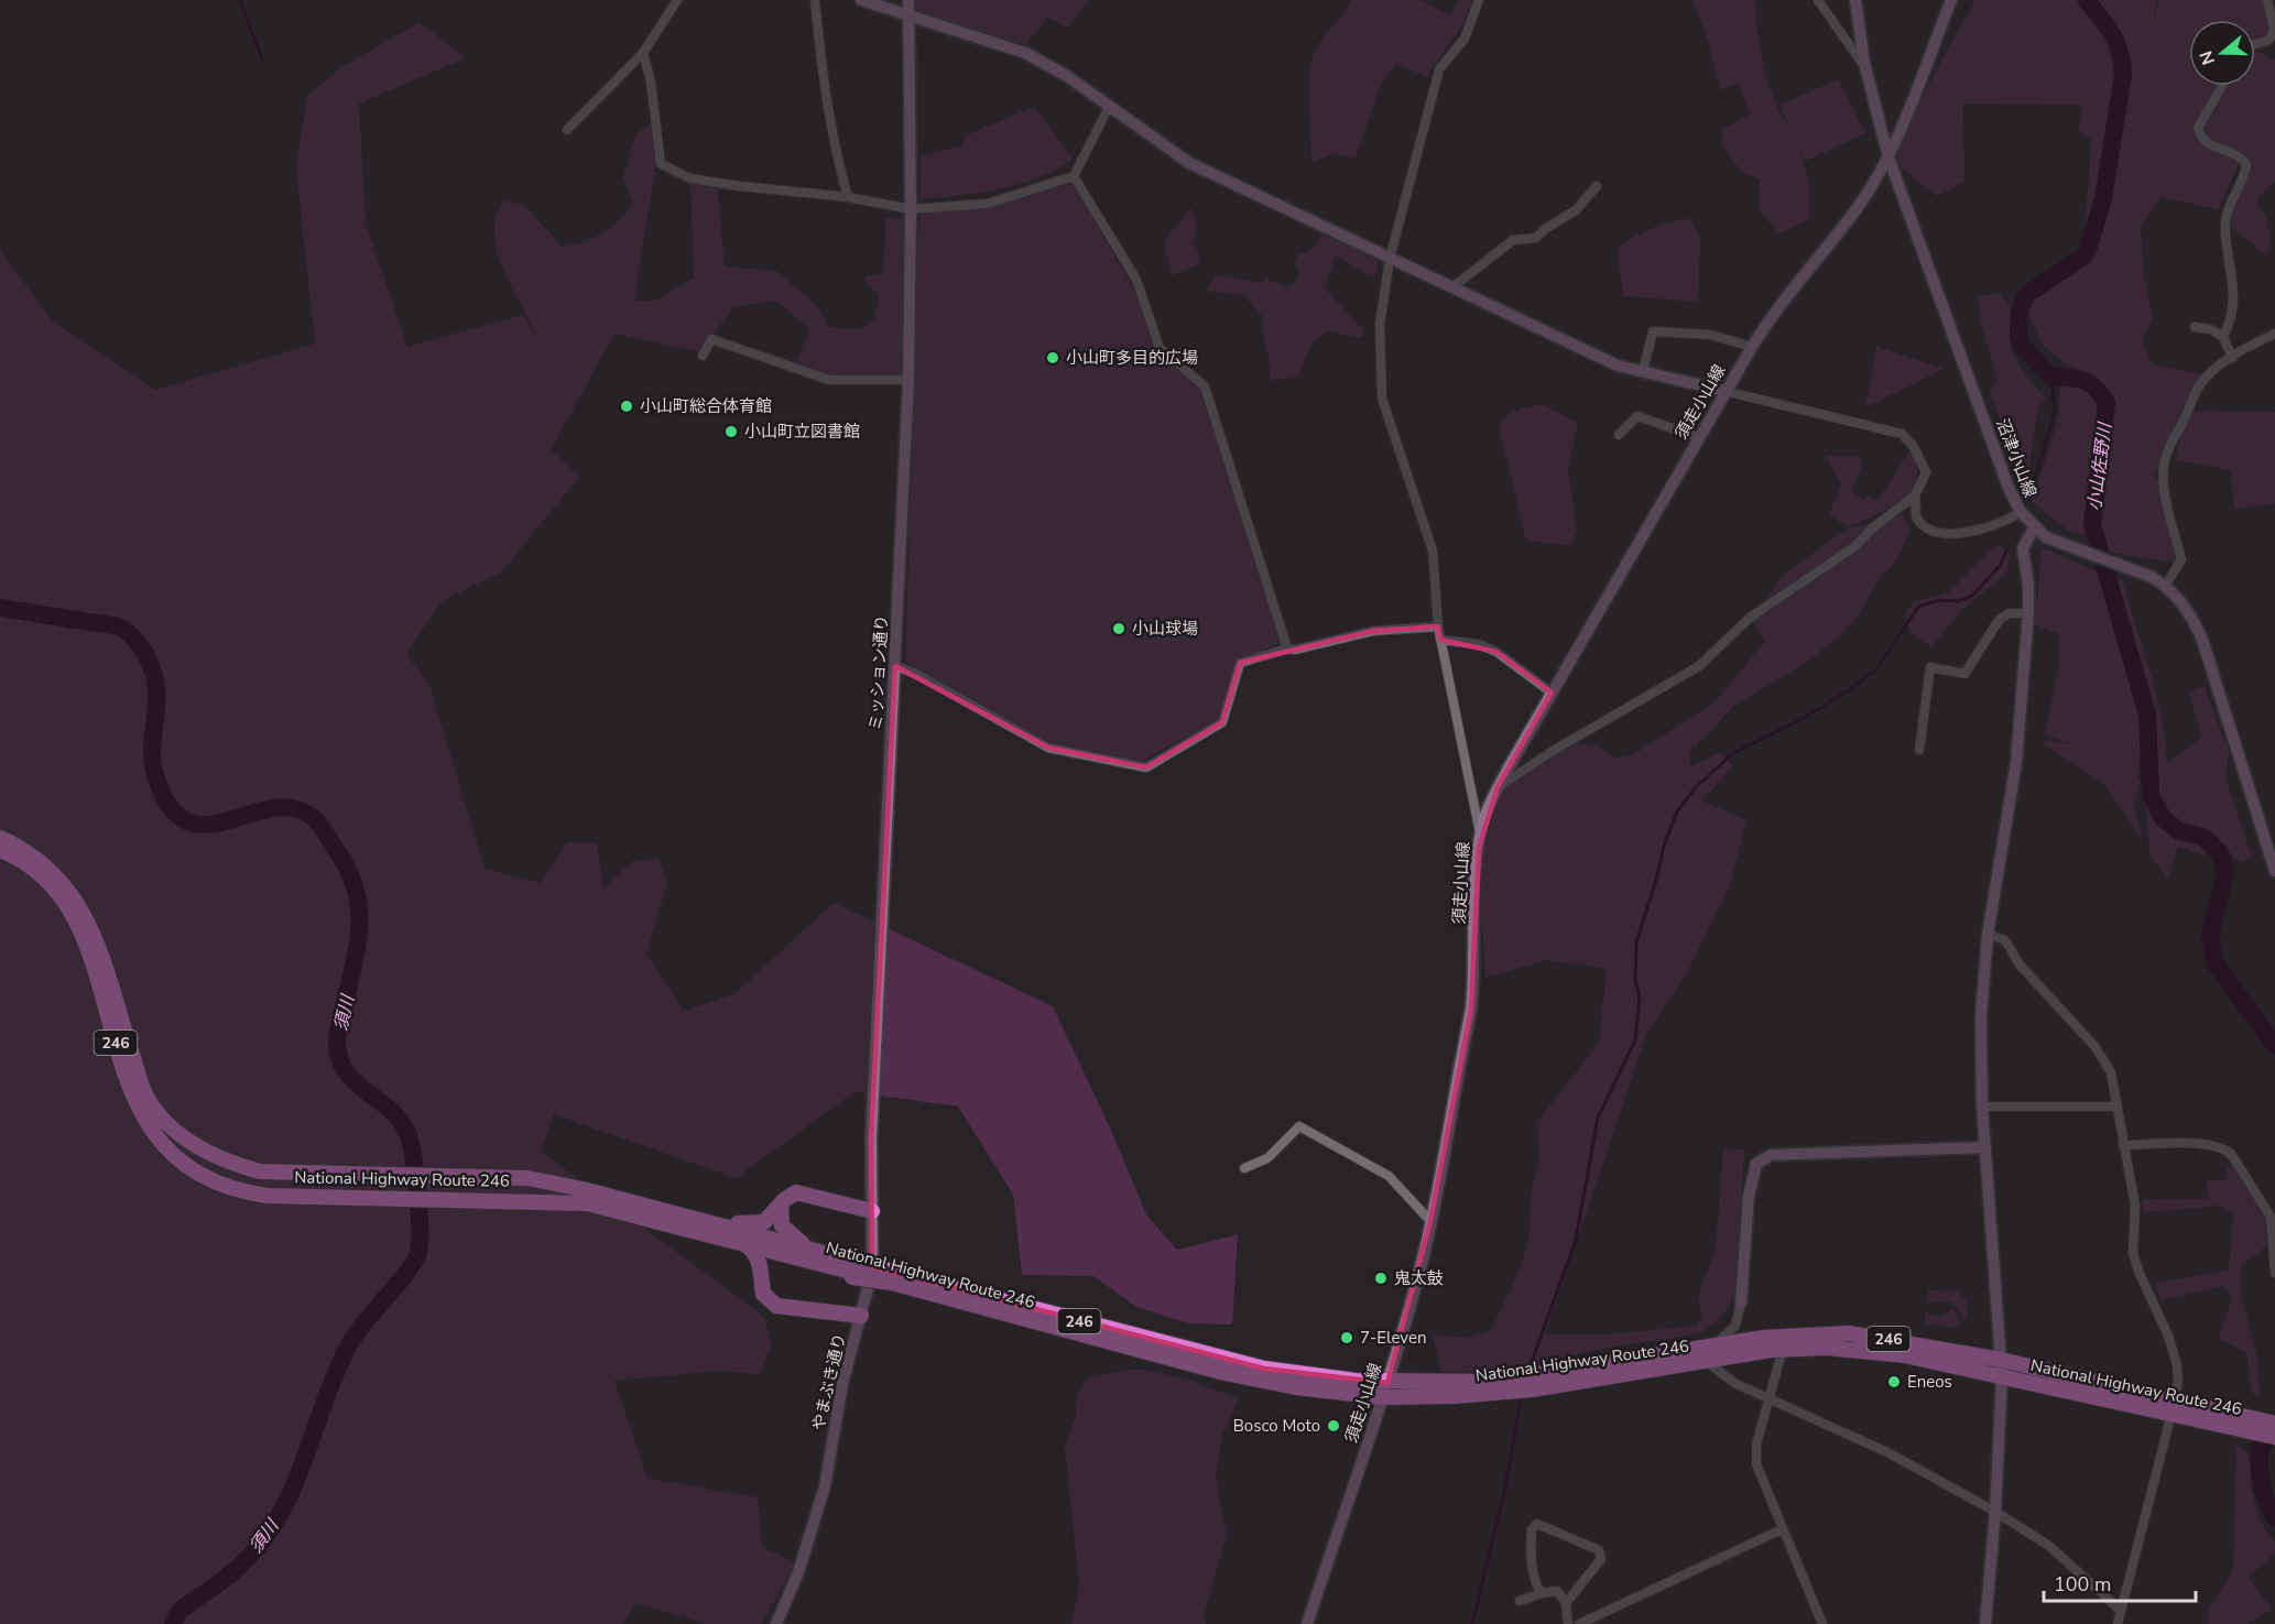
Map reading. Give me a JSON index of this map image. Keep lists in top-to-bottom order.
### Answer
{
  "streets": {
    "highway": ["246", "National Highway Route 246"],
    "street": [
      "須走小山線",
      "沼津小山線",
      "ミッション通り",
      "やまぶき通り"
    ]
  },
  "crossings": [
    ["須走小山線", "沼津小山線"],
    ["須走小山線", "National Highway Route 246"],
    ["ミッション通り", "やまぶき通り"]
  ],
  "water": ["小山佐野川", "須川"],
  "places": [
    "小山町多目的広場",
    "小山町総合体育館",
    "小山町立図書館",
    "小山球場",
    "鬼太鼓",
    "7-Eleven",
    "Eneos",
    "Bosco Moto"
  ],
  "scale_bar": "100 m",
  "north": "left"
}
